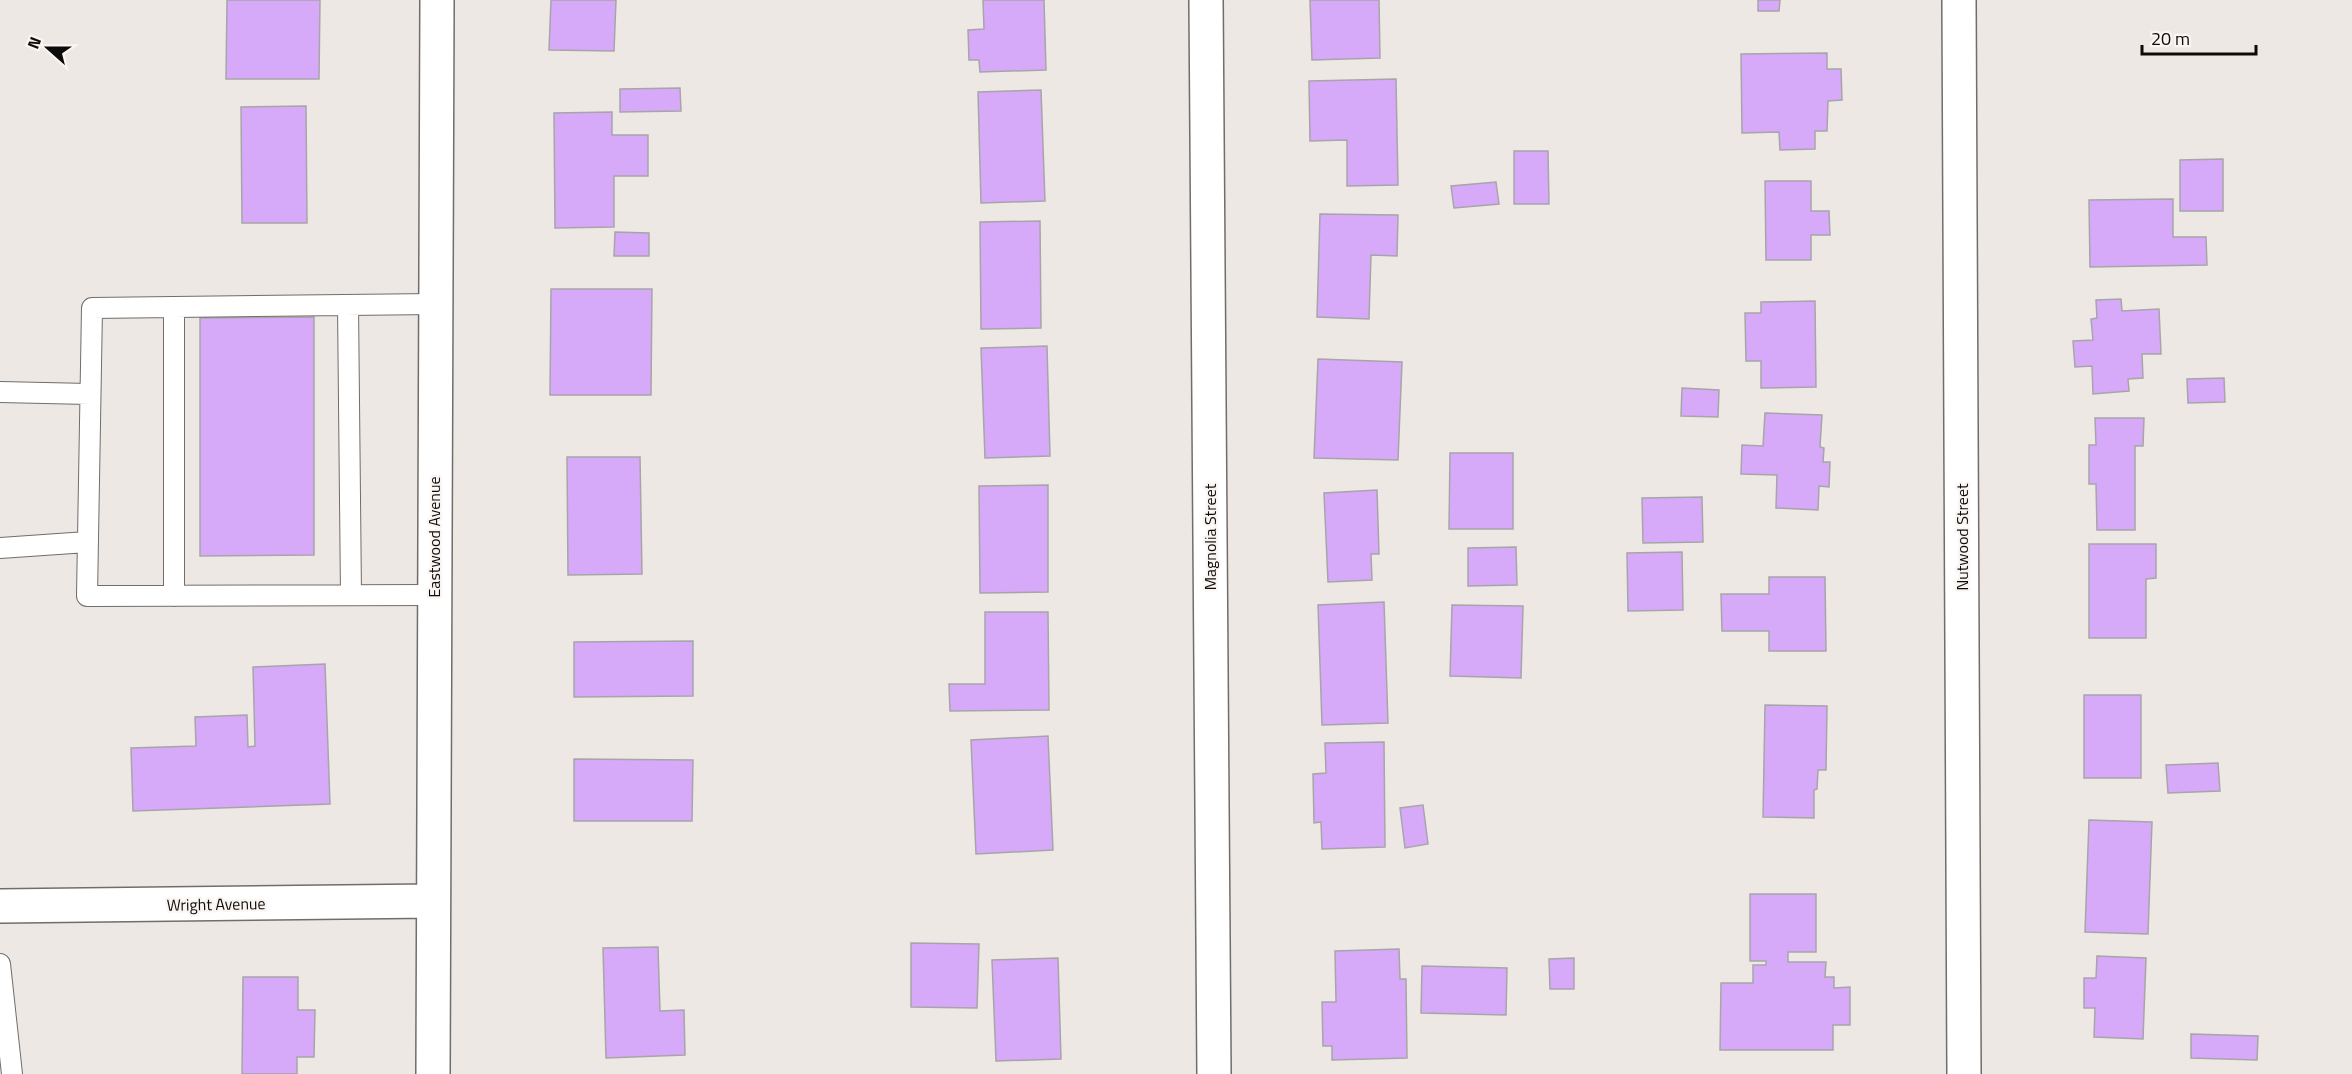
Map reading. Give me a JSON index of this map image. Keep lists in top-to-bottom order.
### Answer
{
  "streets": {
    "street": [
      "Eastwood Avenue",
      "Magnolia Street",
      "Nutwood Street",
      "Wright Avenue"
    ]
  },
  "crossings": [
    ["Eastwood Avenue", "Wright Avenue"]
  ],
  "scale_bar": "20 m",
  "north": "left"
}
